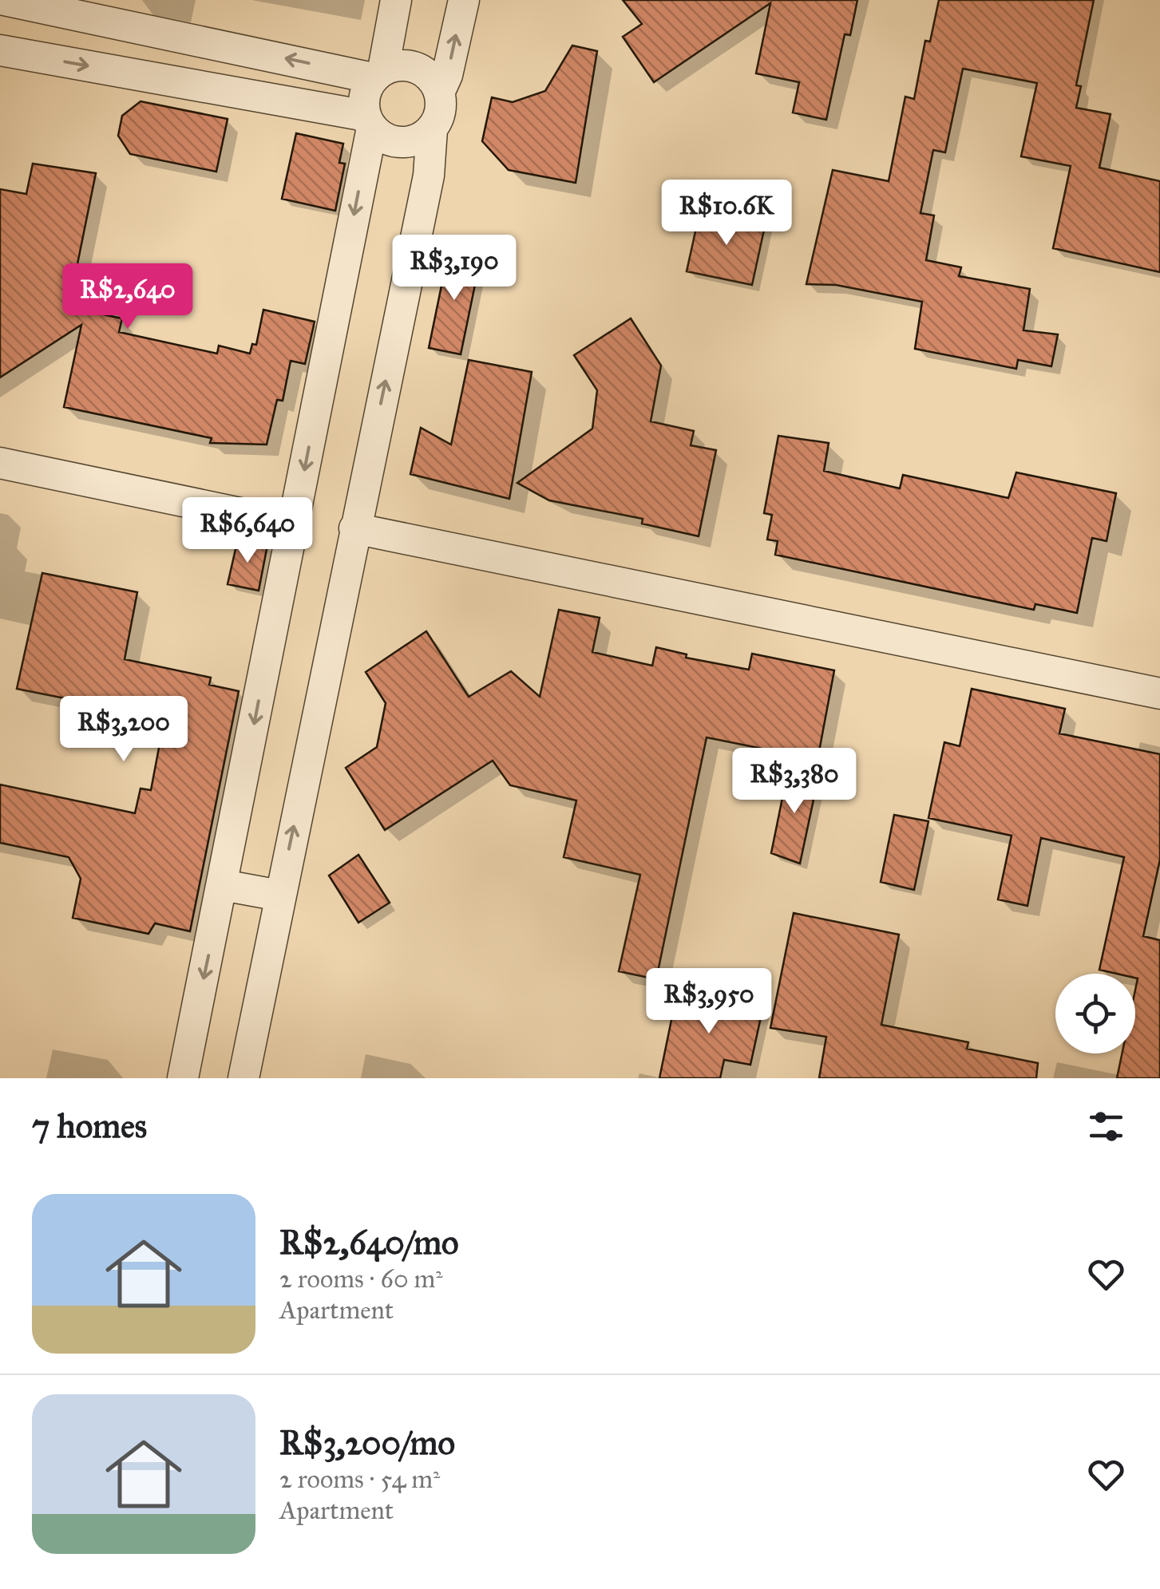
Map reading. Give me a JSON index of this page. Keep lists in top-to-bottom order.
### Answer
{
  "page": {
    "price": [
      "R$10.6K",
      "R$3,190",
      "R$2,640",
      "R$6,640",
      "R$3,200",
      "R$3,380",
      "R$3,950"
    ],
    "heading": "7 homes",
    "list": [
      {
        "name": "R$2,640/mo",
        "note": "2 rooms · 60 m² · Apartment"
      },
      {
        "name": "R$3,200/mo",
        "note": "2 rooms · 54 m² · Apartment"
      }
    ]
  }
}
